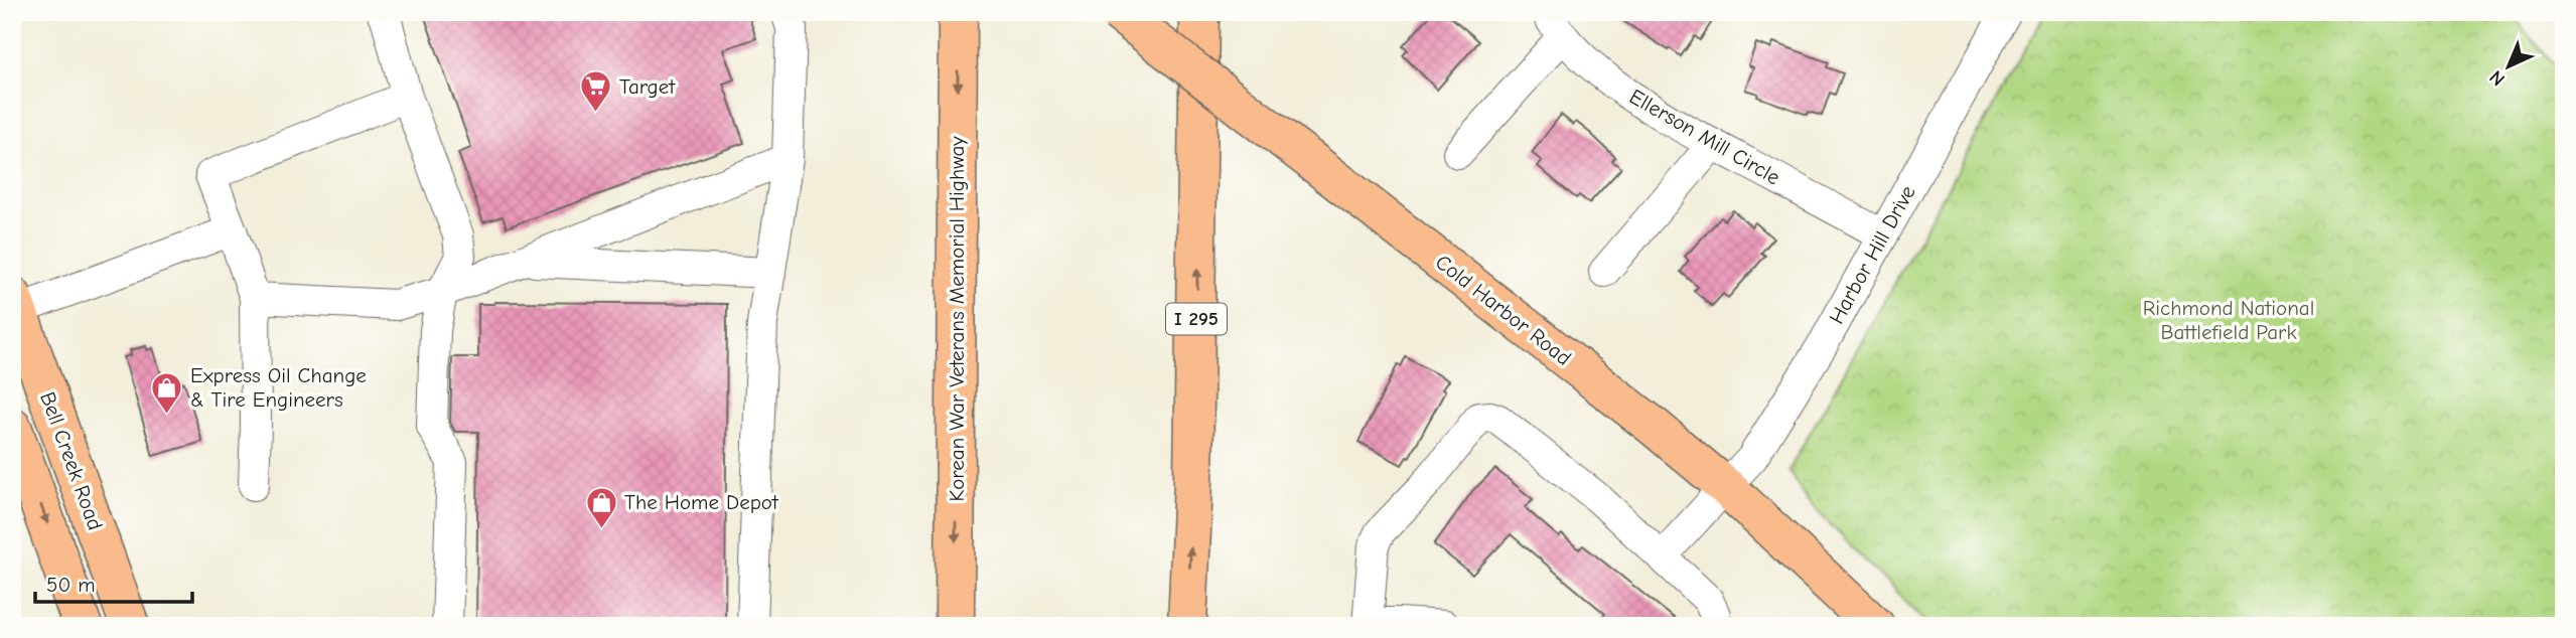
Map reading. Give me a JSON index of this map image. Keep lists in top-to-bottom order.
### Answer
{
  "streets": {
    "main road": [
      "Cold Harbor Road",
      "Korean War Veterans Memorial Highway",
      "I 295",
      "Bell Creek Road"
    ],
    "street": ["Ellerson Mill Circle", "Harbor Hill Drive"]
  },
  "crossings": [
    ["Ellerson Mill Circle", "Harbor Hill Drive"],
    ["Harbor Hill Drive", "Cold Harbor Road"]
  ],
  "parks": ["Richmond National Battlefield Park"],
  "places": {
    "supermarket": ["Target"],
    "shop": ["Express Oil Change & Tire Engineers", "The Home Depot"]
  },
  "scale_bar": "50 m",
  "north": "bottom left"
}
